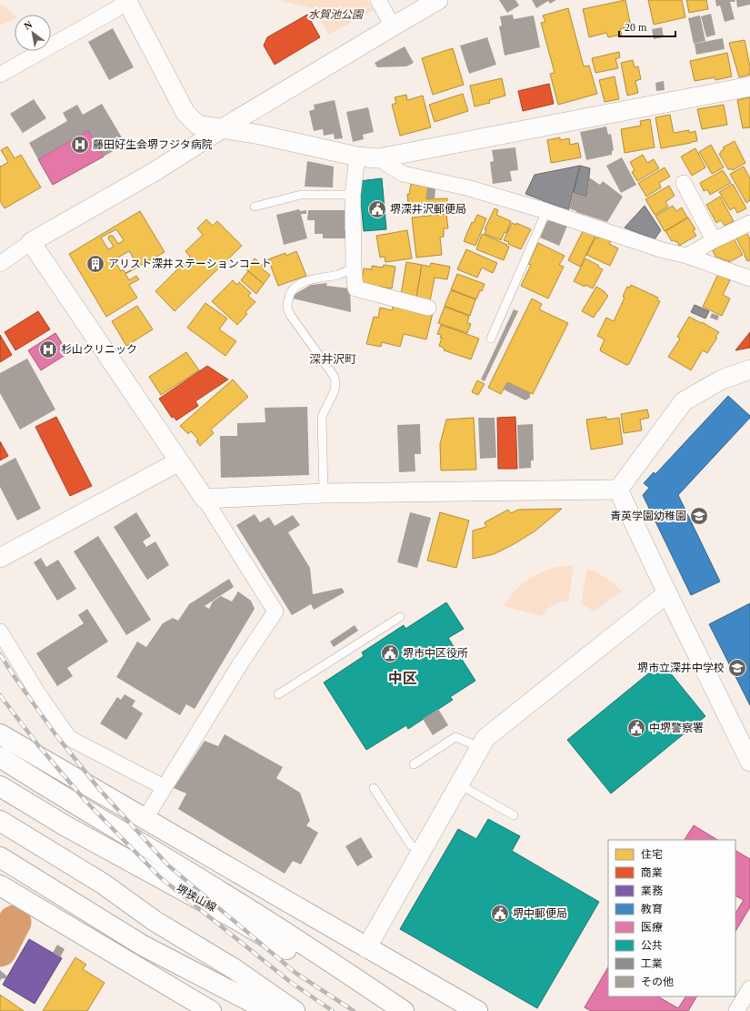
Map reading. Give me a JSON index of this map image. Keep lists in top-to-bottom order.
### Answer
{
  "streets": {
    "main road": ["堺狭山線"]
  },
  "districts": ["深井沢町", "中区"],
  "parks": ["水賀池公園"],
  "places": {
    "hospital": ["藤田好生会堺フジタ病院", "杉山クリニック"],
    "public building": [
      "堺深井沢郵便局",
      "堺市中区役所",
      "中堺警察署",
      "堺中郵便局"
    ],
    "building": ["アリスト深井ステーションコート"],
    "school or university": ["青英学園幼稚園", "堺市立深井中学校"]
  },
  "legend": [
    "住宅",
    "商業",
    "業務",
    "教育",
    "医療",
    "公共",
    "工業",
    "その他"
  ],
  "scale_bar": "20 m",
  "north": "top left"
}
